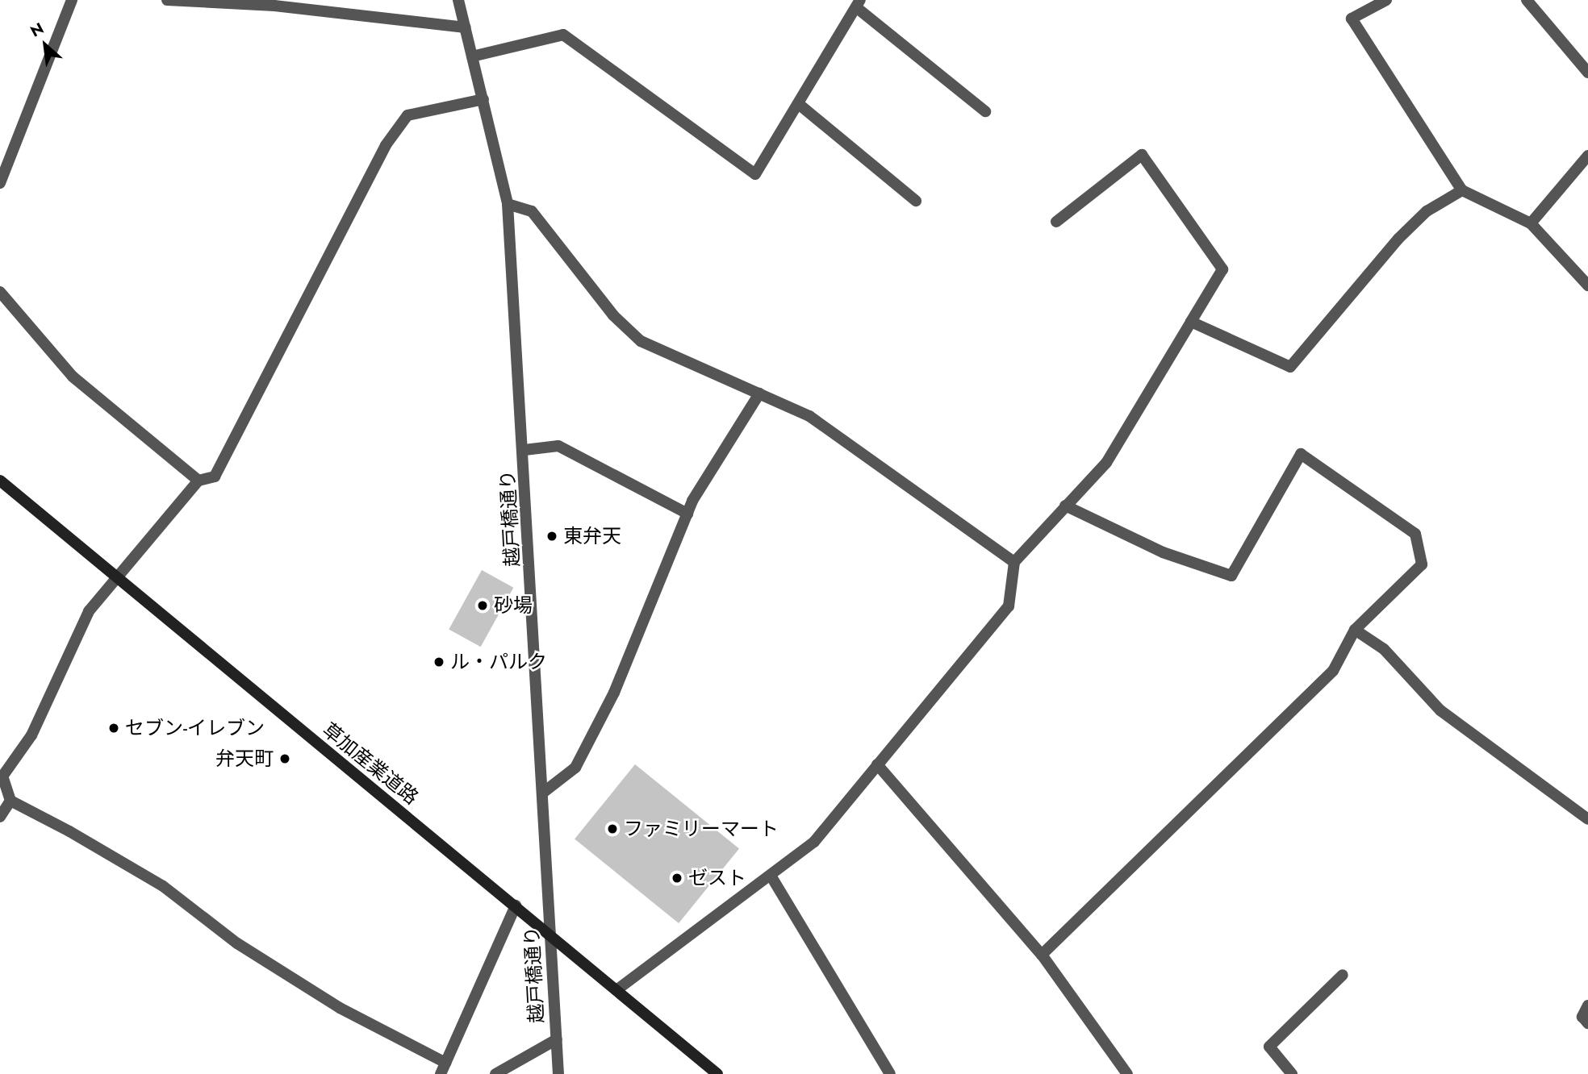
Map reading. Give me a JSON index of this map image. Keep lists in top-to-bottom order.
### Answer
{
  "streets": {
    "main road": ["草加産業道路"],
    "street": ["越戸橋通り"]
  },
  "crossings": [
    ["越戸橋通り", "草加産業道路"]
  ],
  "places": [
    "東弁天",
    "砂場",
    "ル・パルク",
    "セブン-イレブン",
    "弁天町",
    "ファミリーマート",
    "ゼスト"
  ],
  "north": "top left"
}
